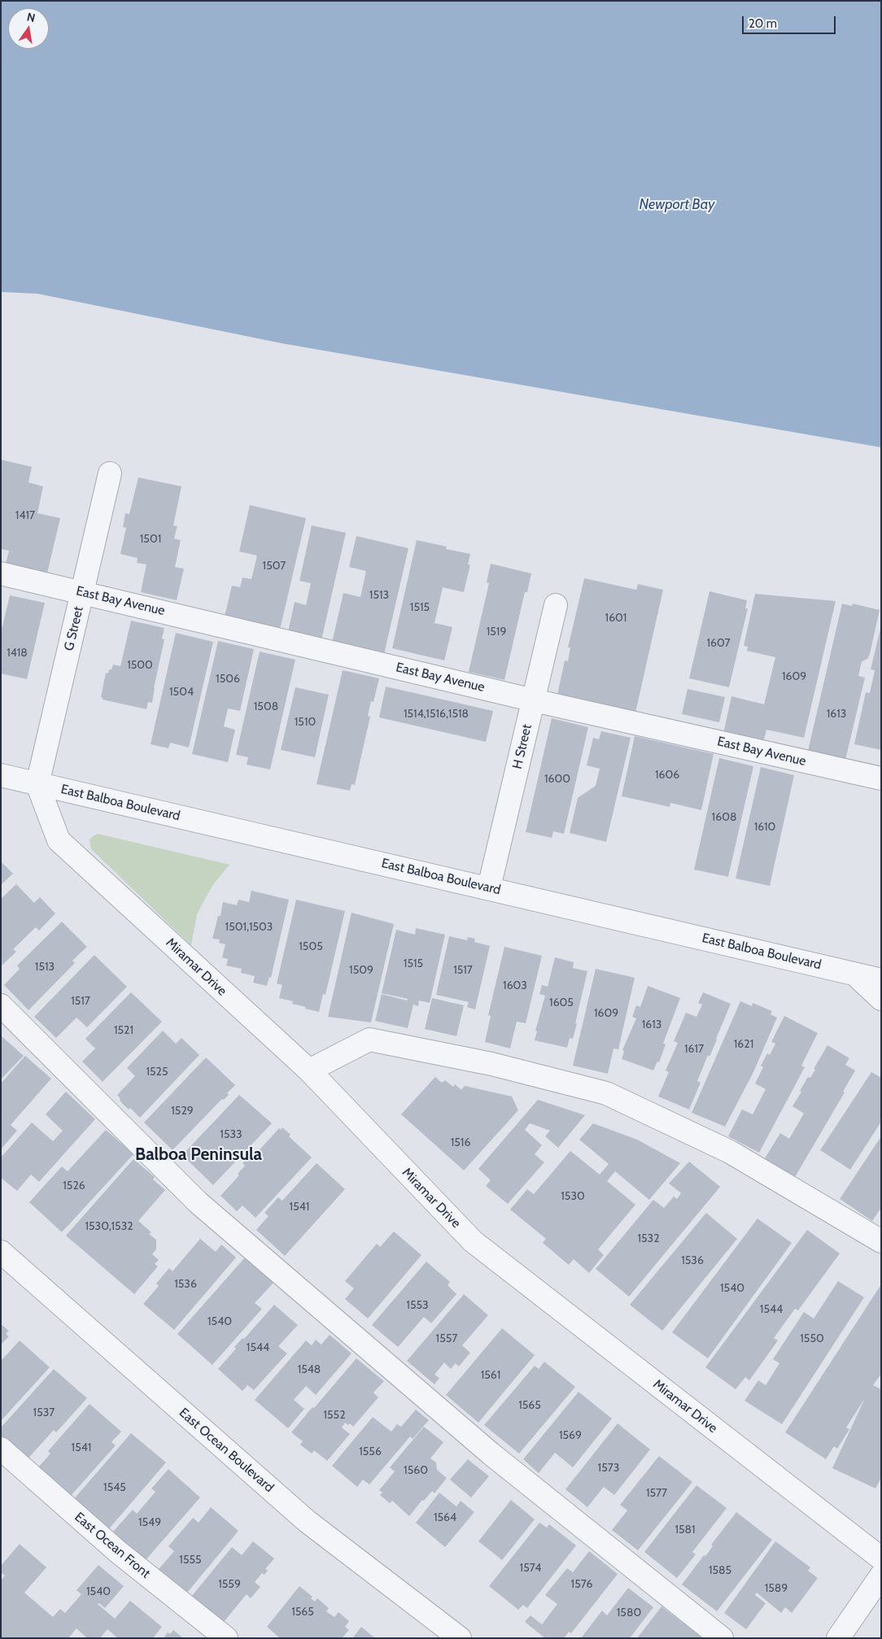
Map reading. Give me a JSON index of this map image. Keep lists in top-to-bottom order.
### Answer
{
  "streets": {
    "street": [
      "East Bay Avenue",
      "G Street",
      "H Street",
      "East Balboa Boulevard",
      "Miramar Drive",
      "East Ocean Boulevard",
      "East Ocean Front"
    ]
  },
  "crossings": [
    ["East Bay Avenue", "G Street"],
    ["East Bay Avenue", "H Street"],
    ["G Street", "East Balboa Boulevard"],
    ["G Street", "Miramar Drive"],
    ["H Street", "East Balboa Boulevard"],
    ["East Balboa Boulevard", "Miramar Drive"]
  ],
  "districts": ["Balboa Peninsula"],
  "water": ["Newport Bay"],
  "house_numbers": [
    "1417",
    "1501",
    "1507",
    "1513",
    "1515",
    "1601",
    "1519",
    "1607",
    "1418",
    "1500",
    "1609",
    "1506",
    "1504",
    "1508",
    "1514,1516,1518",
    "1613",
    "1510",
    "1606",
    "1600",
    "1608",
    "1610",
    "1501,1503",
    "1505",
    "1515",
    "1513",
    "1509",
    "1517",
    "1603",
    "1517",
    "1605",
    "1609",
    "1613",
    "1521",
    "1621",
    "1617",
    "1525",
    "1529",
    "1533",
    "1516",
    "1526",
    "1530",
    "1541",
    "1530,1532",
    "1532",
    "1536",
    "1536",
    "1540",
    "1553",
    "1544",
    "1540",
    "1557",
    "1550",
    "1544",
    "1548",
    "1561",
    "1565",
    "1537",
    "1552",
    "1569",
    "1541",
    "1556",
    "1573",
    "1560",
    "1545",
    "1577",
    "1564",
    "1549",
    "1581",
    "1555",
    "1574",
    "1585",
    "1559",
    "1576",
    "1589",
    "1540",
    "1565",
    "1580"
  ],
  "scale_bar": "20 m",
  "north": "top"
}
